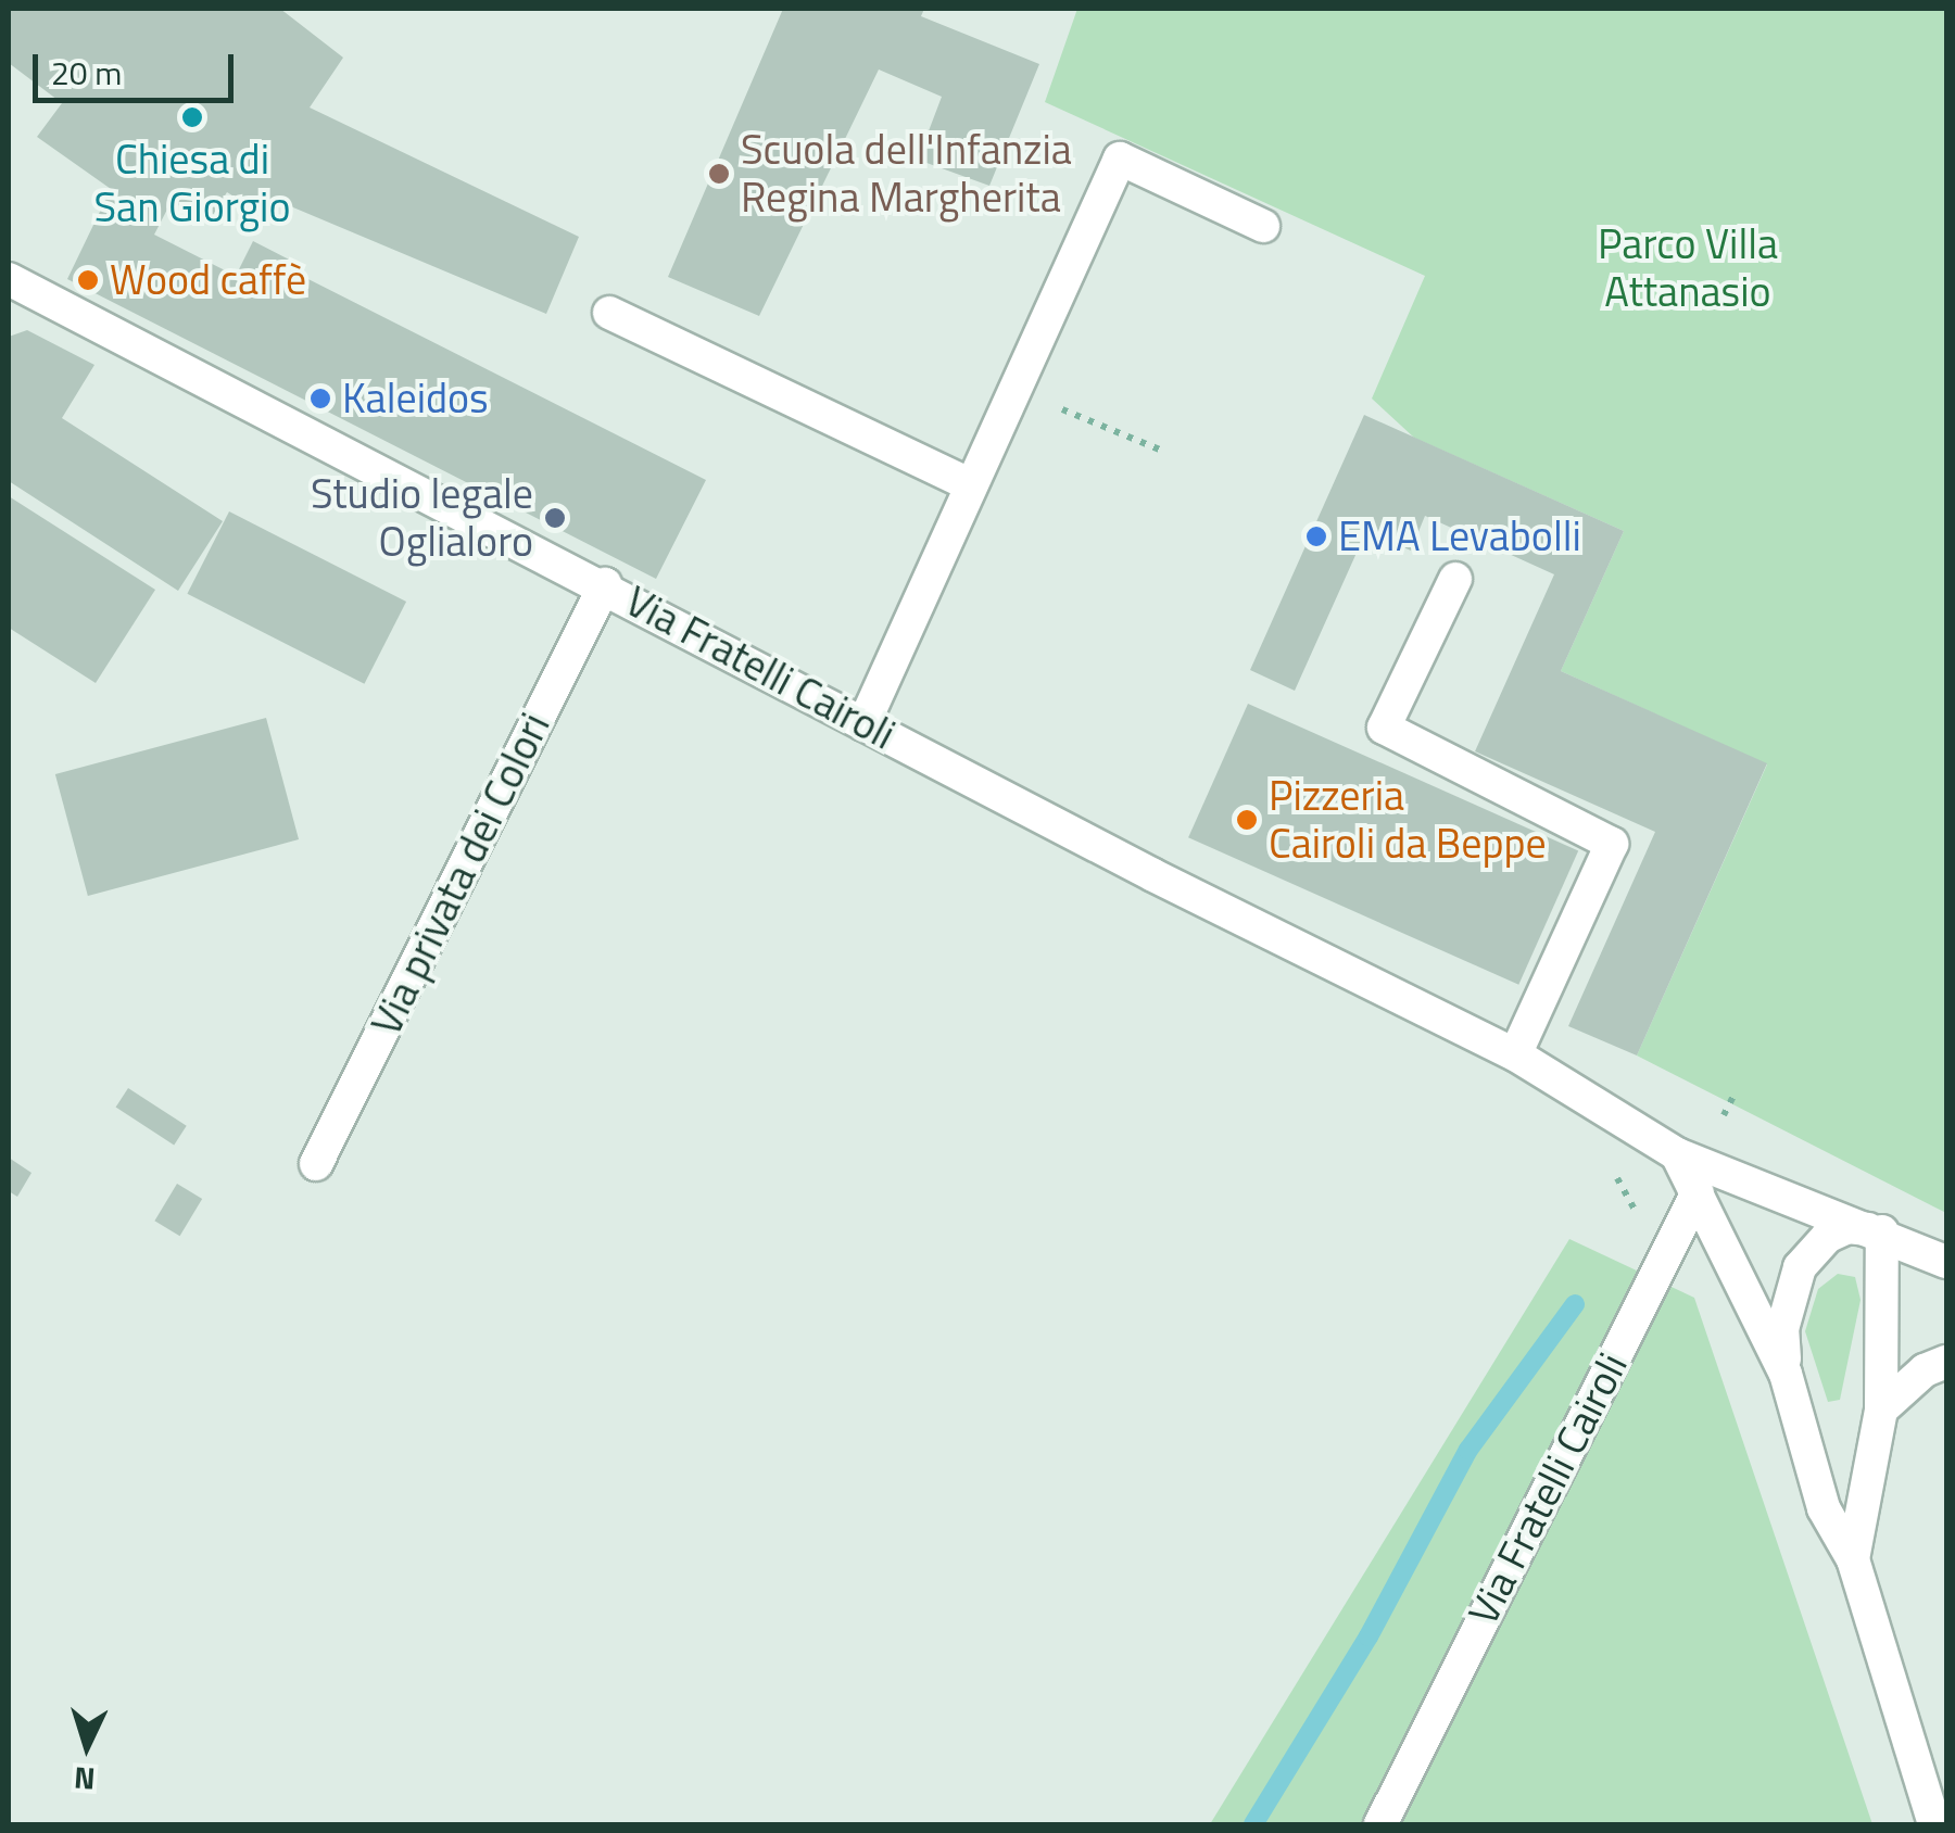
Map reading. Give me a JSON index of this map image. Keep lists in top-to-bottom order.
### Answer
{
  "streets": {
    "street": ["Via Fratelli Cairoli", "Via privata dei Colori"]
  },
  "crossings": [
    ["Via Fratelli Cairoli", "Via privata dei Colori"]
  ],
  "parks": ["Parco Villa Attanasio"],
  "places": [
    "Chiesa di San Giorgio",
    "Scuola dell'Infanzia Regina Margherita",
    "Wood caffè",
    "Kaleidos",
    "Studio legale Oglialoro",
    "EMA Levabolli",
    "Pizzeria Cairoli da Beppe"
  ],
  "scale_bar": "20 m",
  "north": "bottom"
}
